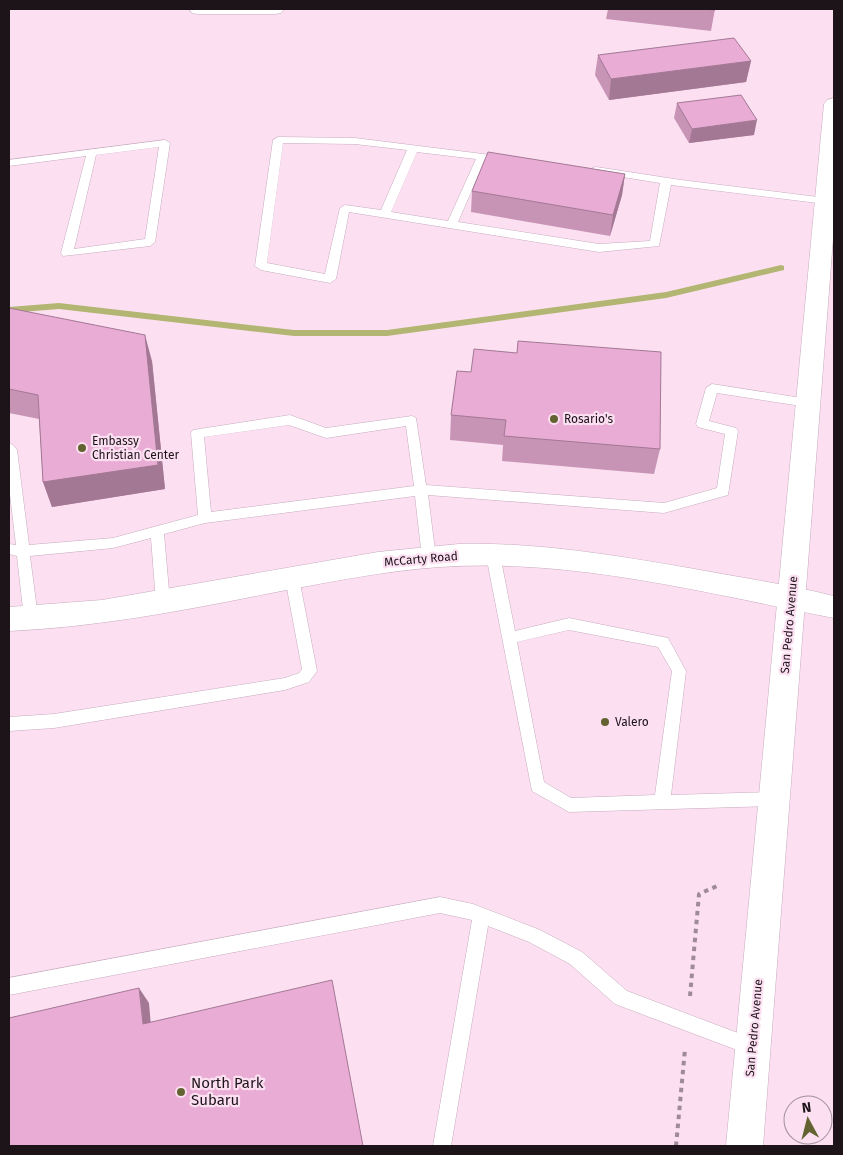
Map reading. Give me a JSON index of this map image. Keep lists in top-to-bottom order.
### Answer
{
  "streets": {
    "main road": ["McCarty Road", "San Pedro Avenue"]
  },
  "crossings": [
    ["McCarty Road", "San Pedro Avenue"]
  ],
  "places": [
    "Rosario's",
    "Embassy Christian Center",
    "Valero",
    "North Park Subaru"
  ],
  "north": "top"
}
